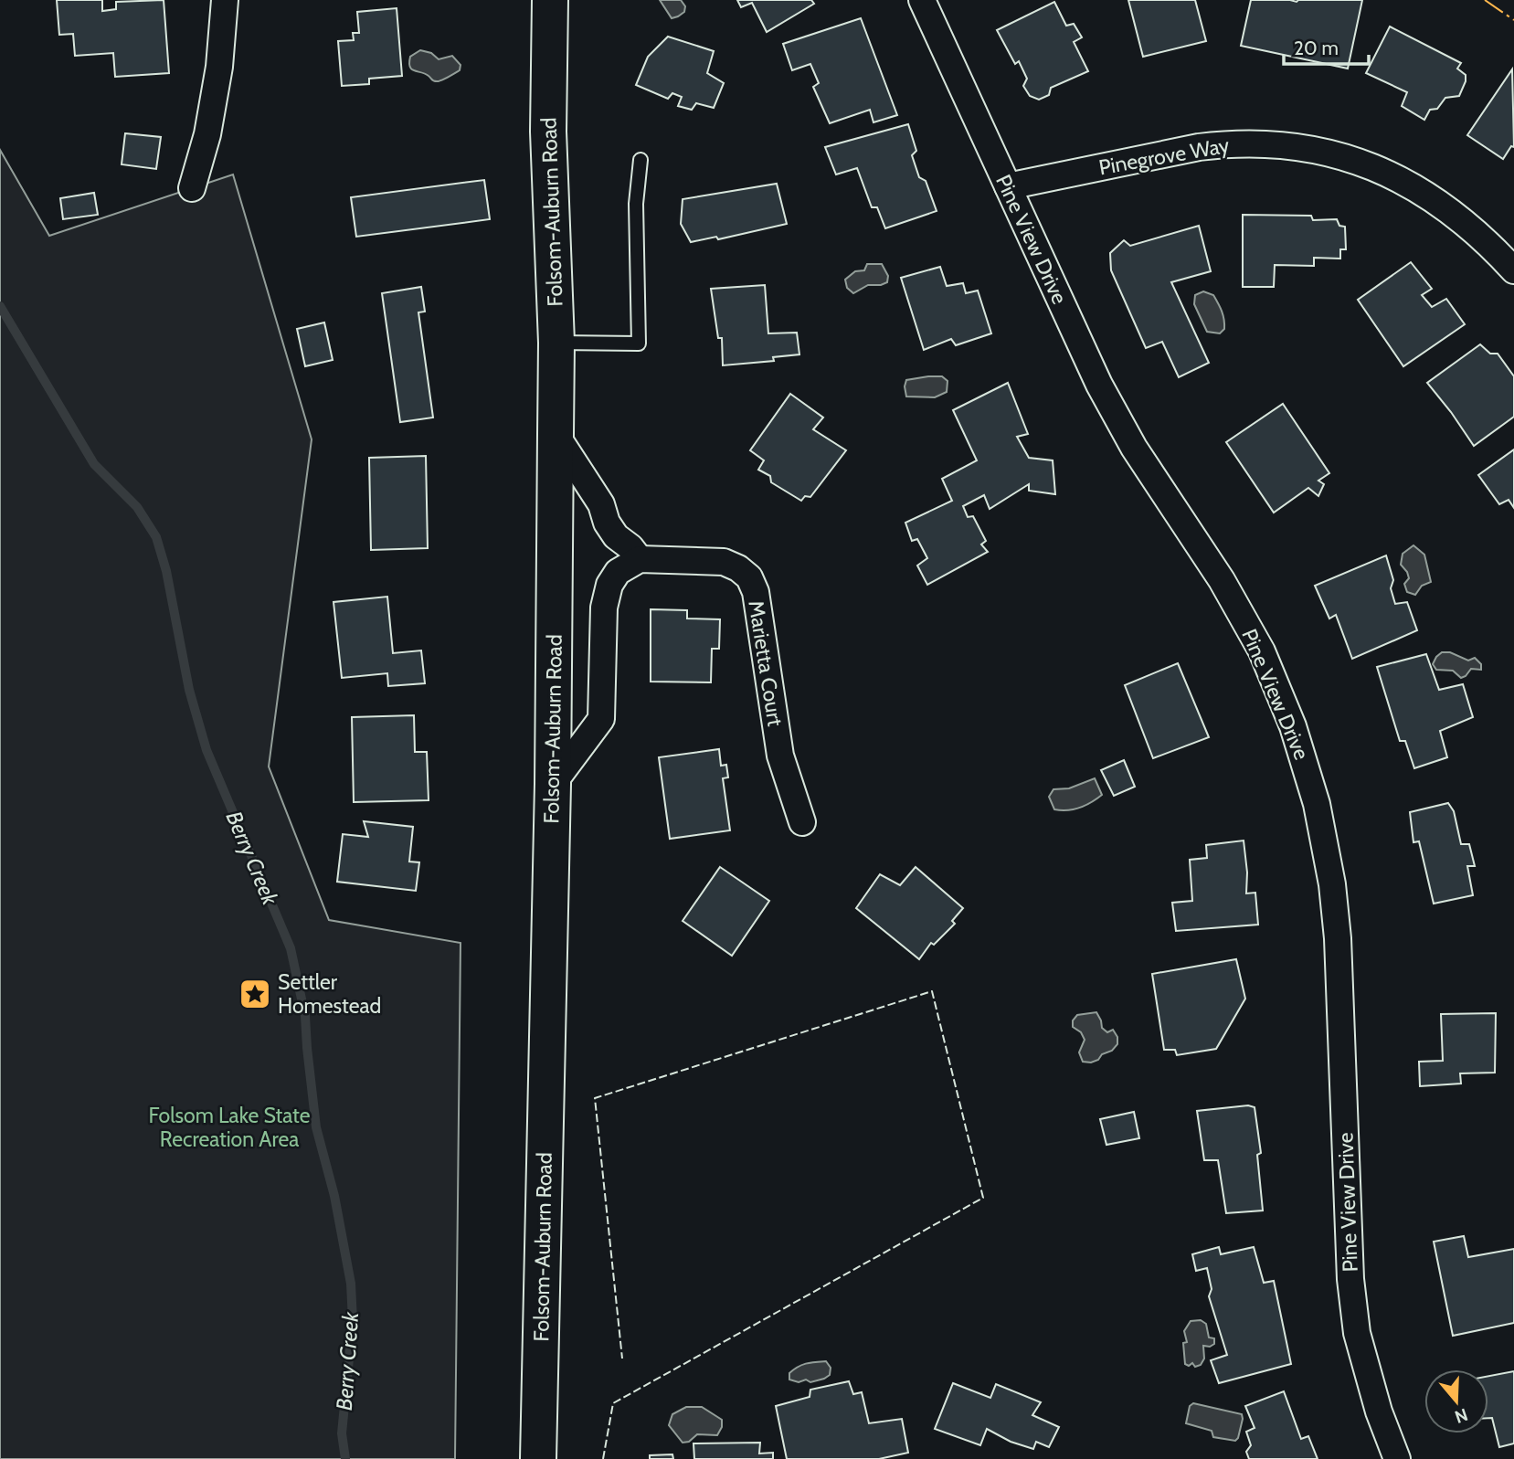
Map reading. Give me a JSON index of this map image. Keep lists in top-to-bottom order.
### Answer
{
  "streets": {
    "main road": ["Folsom-Auburn Road"],
    "street": ["Pinegrove Way", "Pine View Drive", "Marietta Court"]
  },
  "crossings": [
    ["Pinegrove Way", "Pine View Drive"]
  ],
  "water": ["Berry Creek"],
  "parks": ["Folsom Lake State Recreation Area"],
  "places": {
    "place": ["Settler Homestead"]
  },
  "scale_bar": "20 m",
  "north": "bottom"
}
